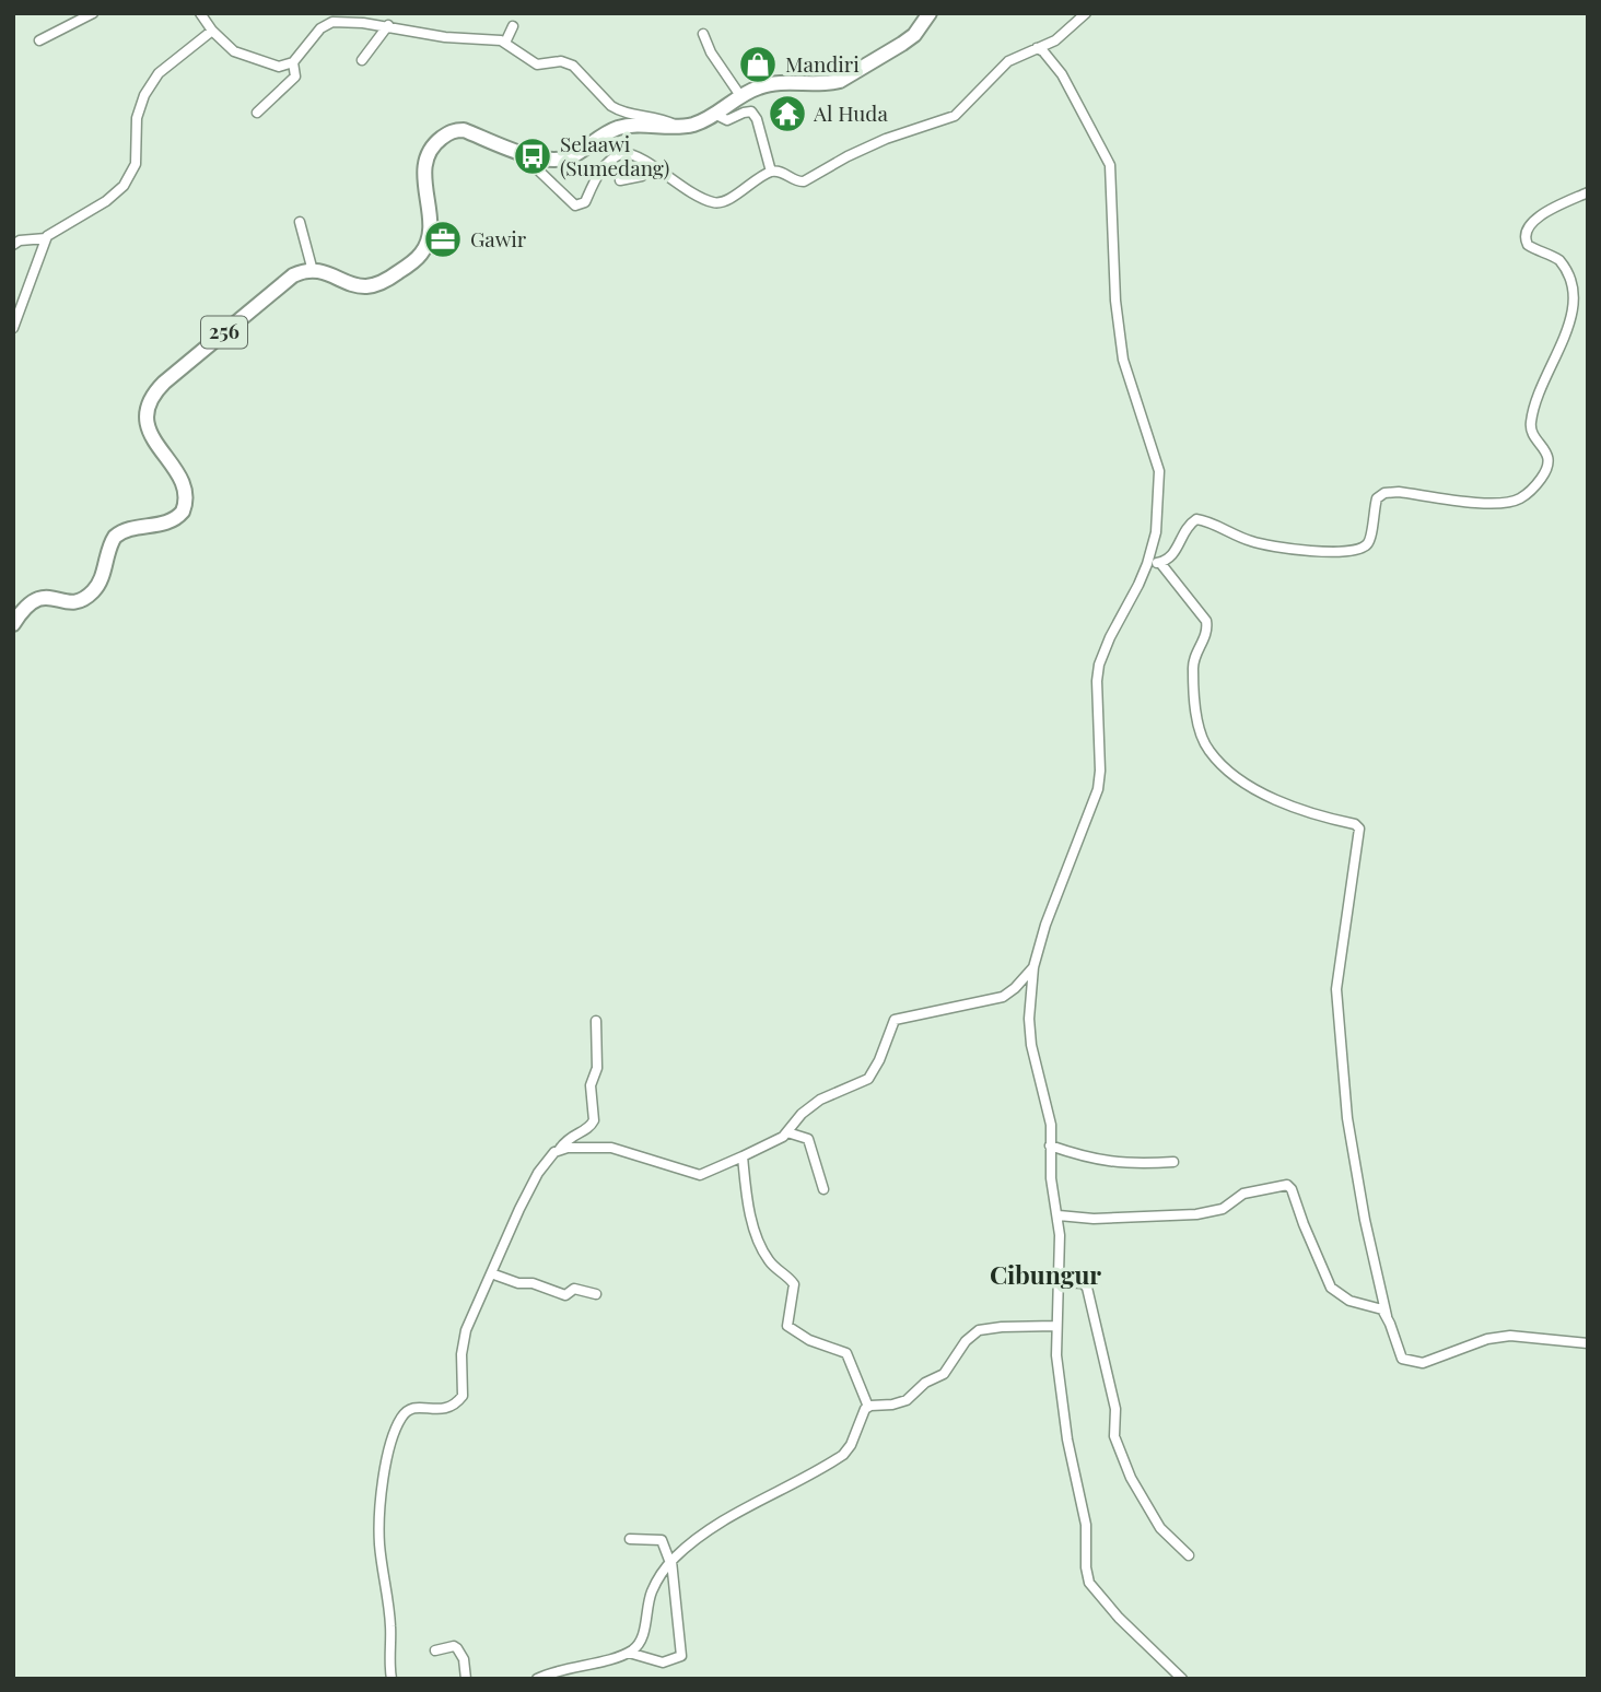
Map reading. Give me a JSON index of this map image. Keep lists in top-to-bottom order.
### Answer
{
  "streets": {
    "main road": ["256"]
  },
  "districts": ["Cibungur"],
  "places": {
    "shop": ["Mandiri"],
    "temple": ["Al Huda"],
    "bus stop": ["Selaawi (Sumedang)"],
    "office": ["Gawir"]
  }
}
